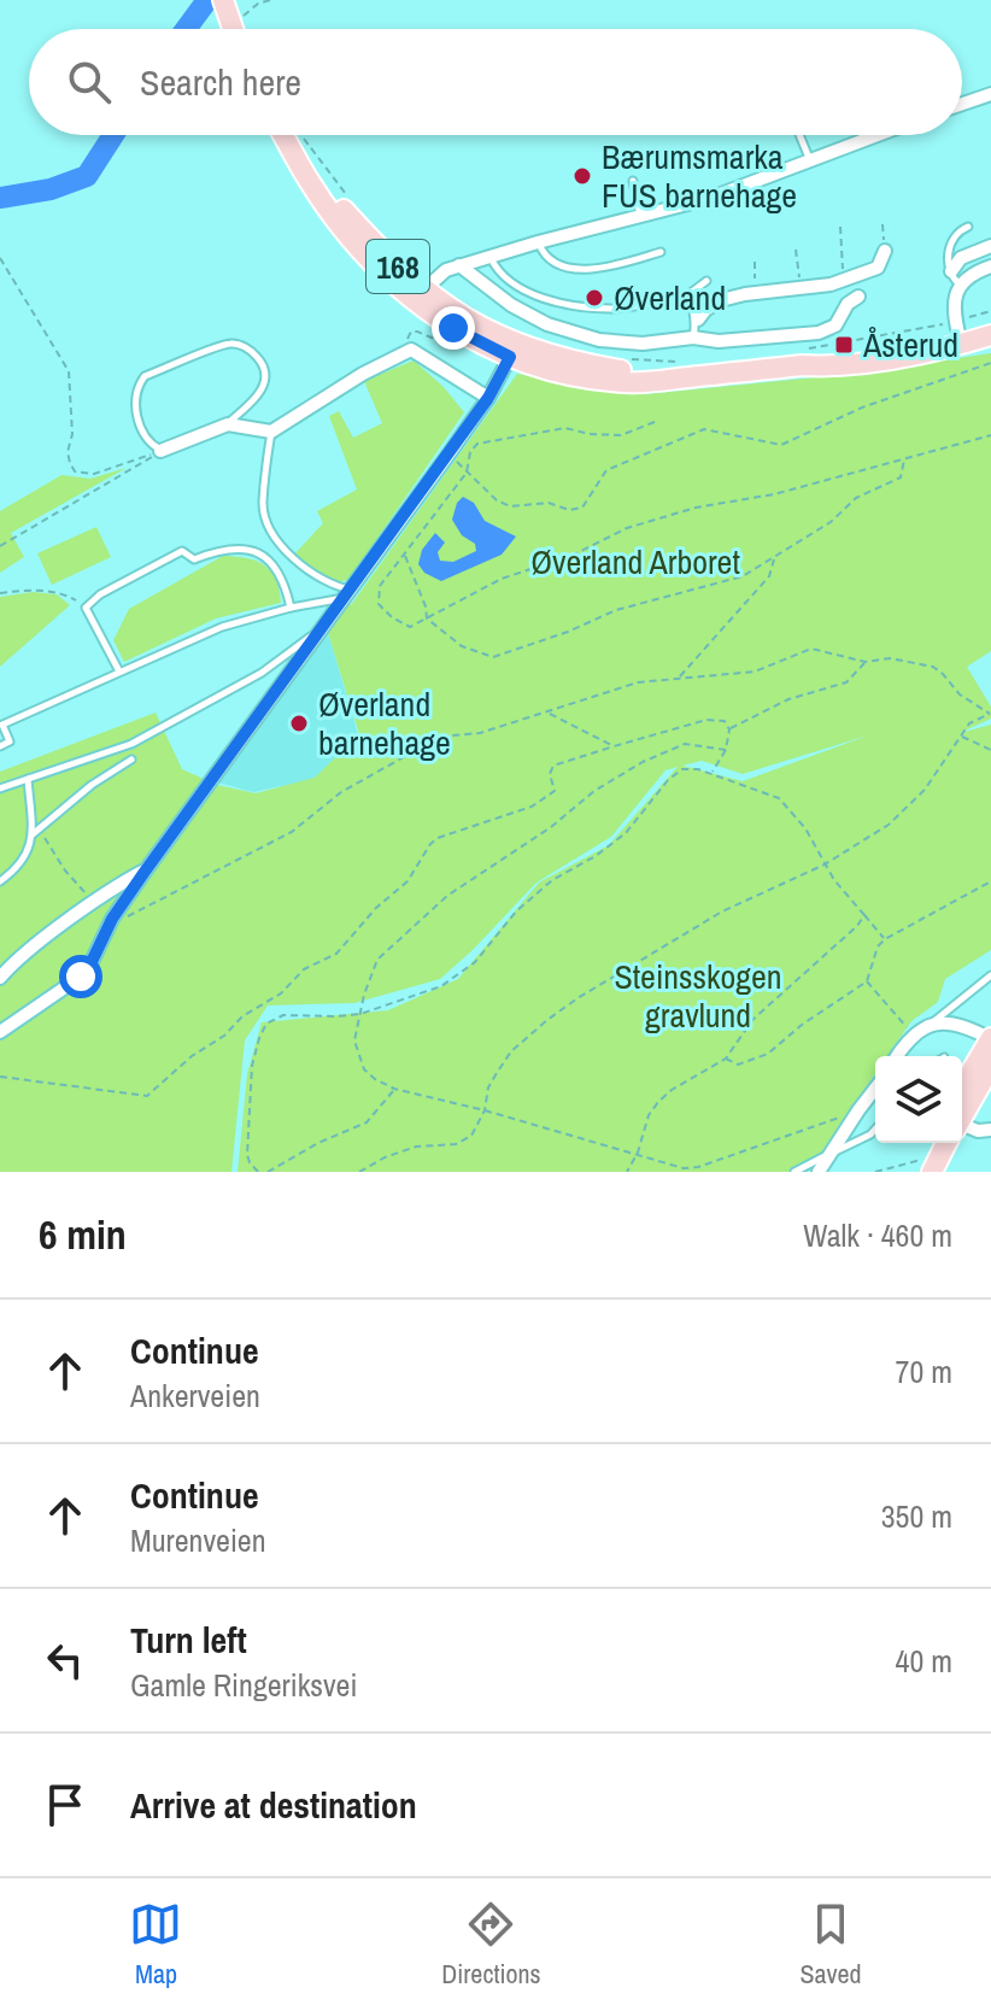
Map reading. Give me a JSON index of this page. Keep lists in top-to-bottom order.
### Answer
{
  "streets": {
    "main road": ["168"]
  },
  "parks": ["Øverland Arboret", "Steinsskogen gravlund"],
  "places": {
    "other": ["Bærumsmarka FUS barnehage", "Øverland", "Øverland barnehage"],
    "transit": ["Åsterud"]
  },
  "page": {
    "search": "Search here",
    "heading": ["6 min", "Walk · 460 m"],
    "list": [
      ["Continue", "Ankerveien", "70 m"],
      ["Continue", "Murenveien", "350 m"],
      ["Turn left", "Gamle Ringeriksvei", "40 m"],
      "Arrive at destination"
    ],
    "nav": ["Map", "Directions", "Saved"]
  }
}
